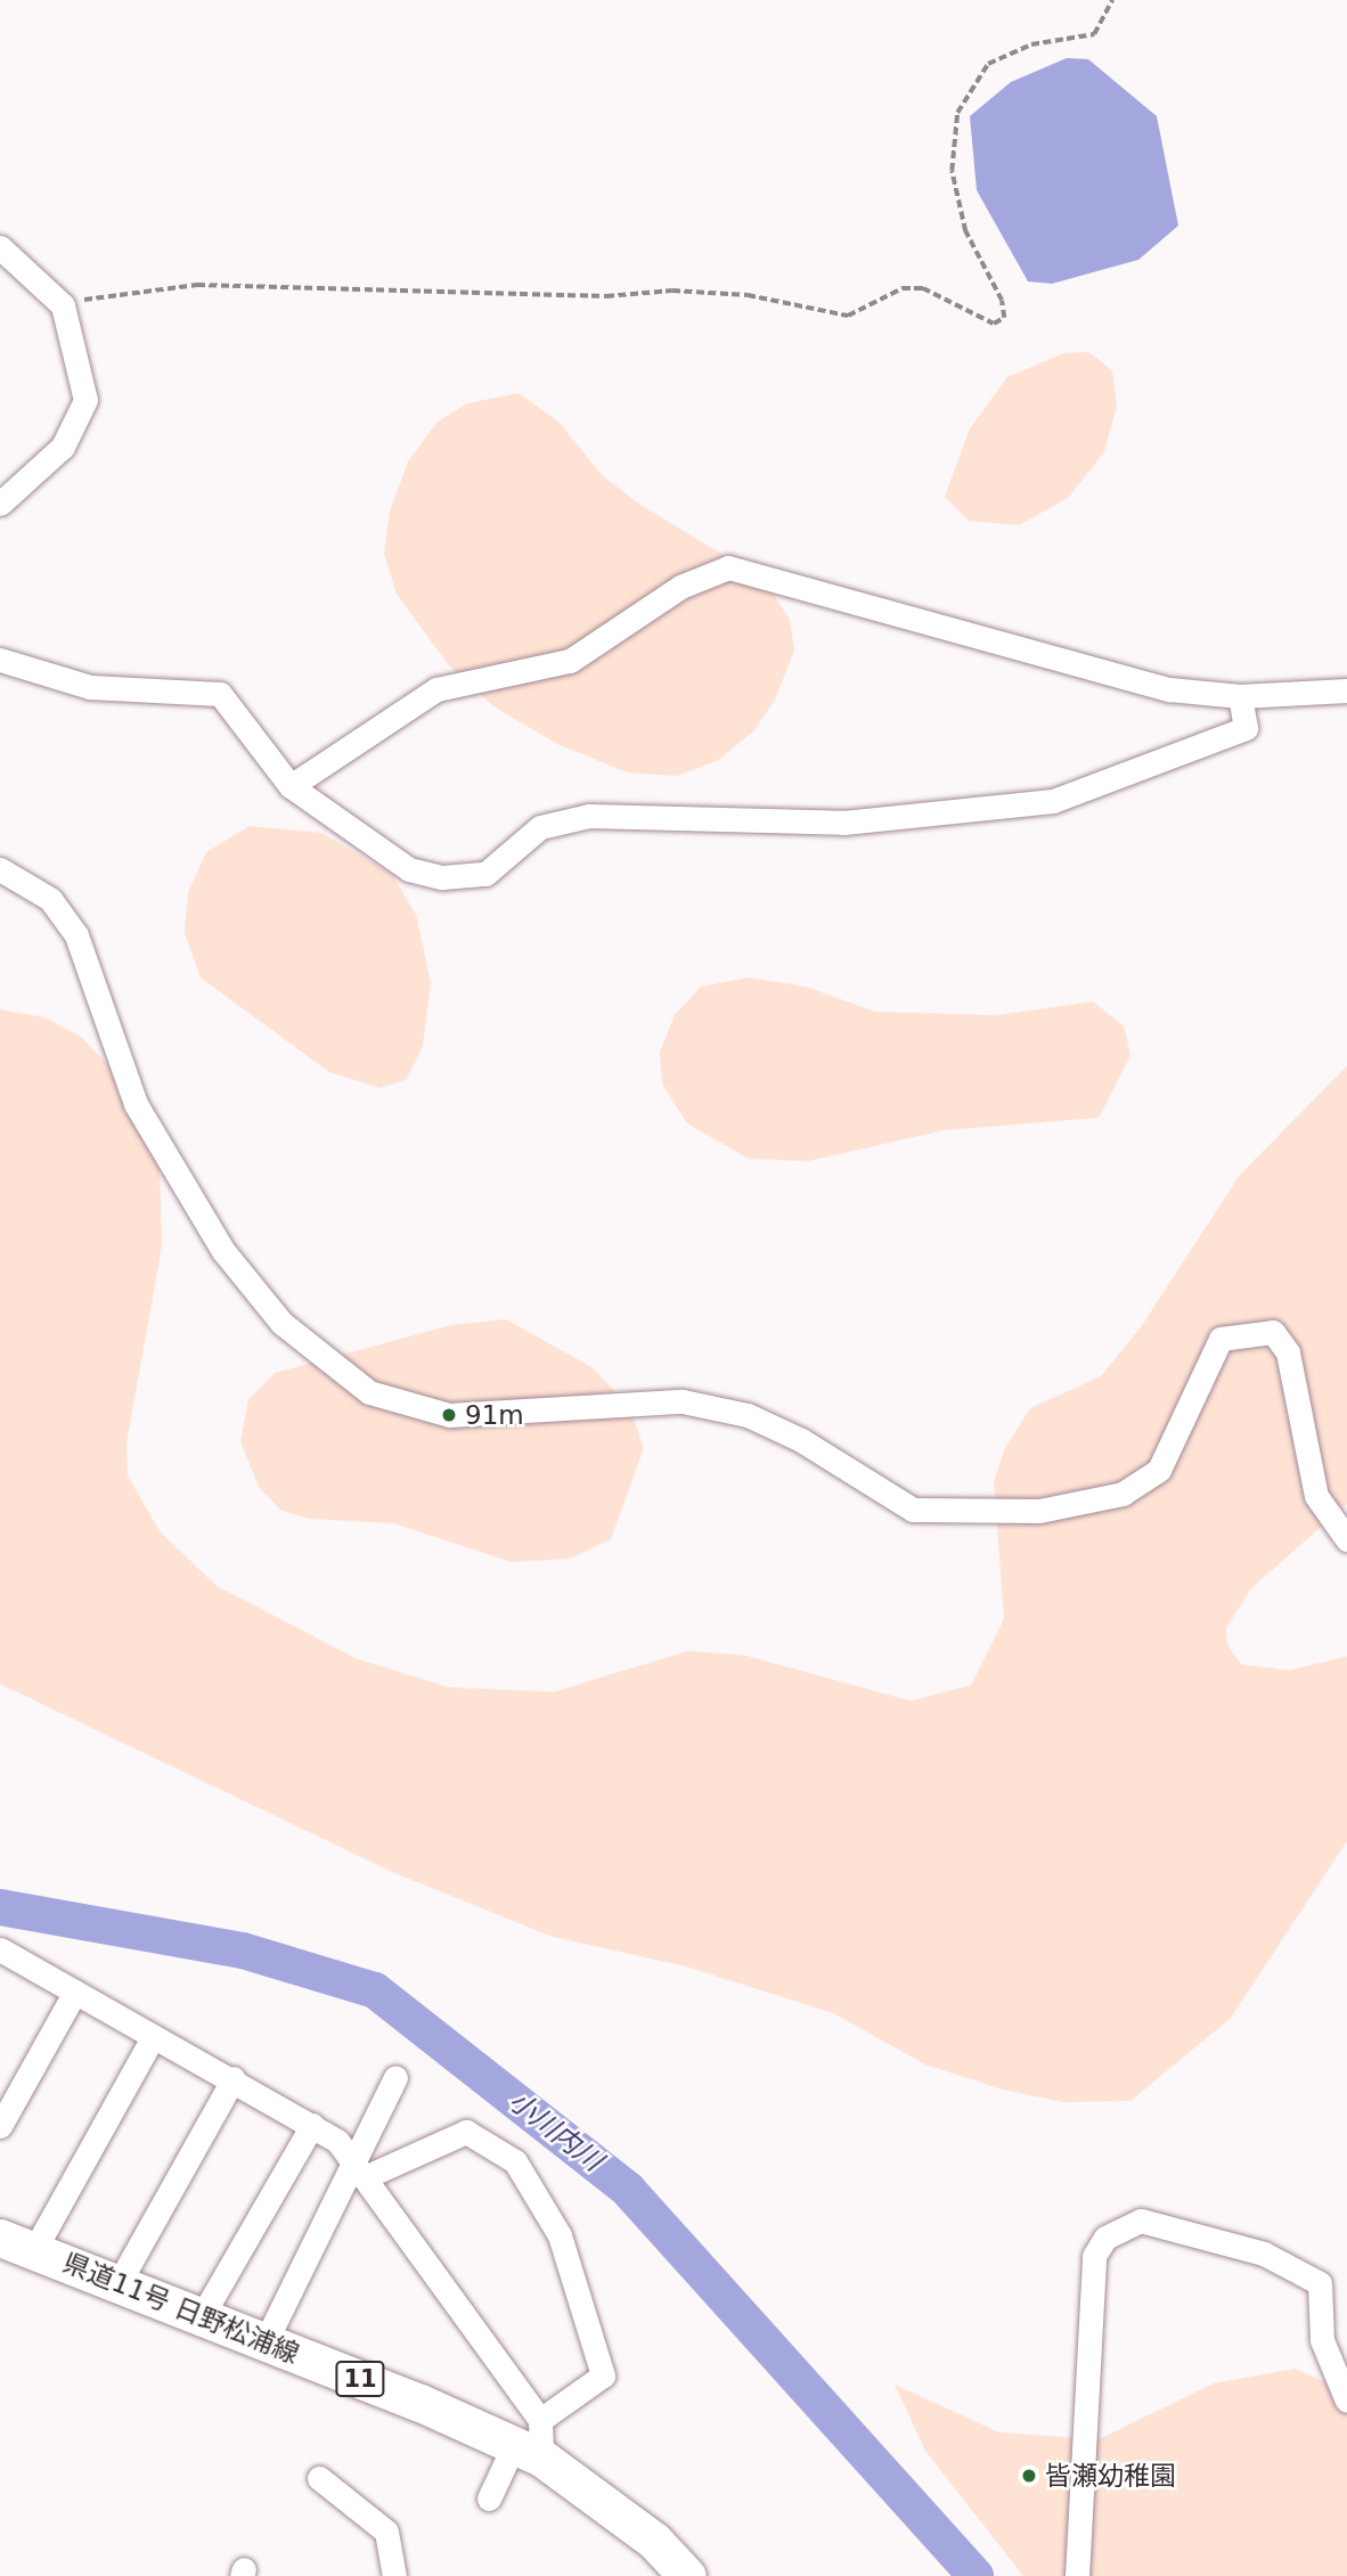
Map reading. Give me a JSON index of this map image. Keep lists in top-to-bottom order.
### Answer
{
  "streets": {
    "main road": ["県道11号 日野松浦線", "11"]
  },
  "water": ["小川内川"],
  "places": ["91m", "皆瀬幼稚園"]
}
